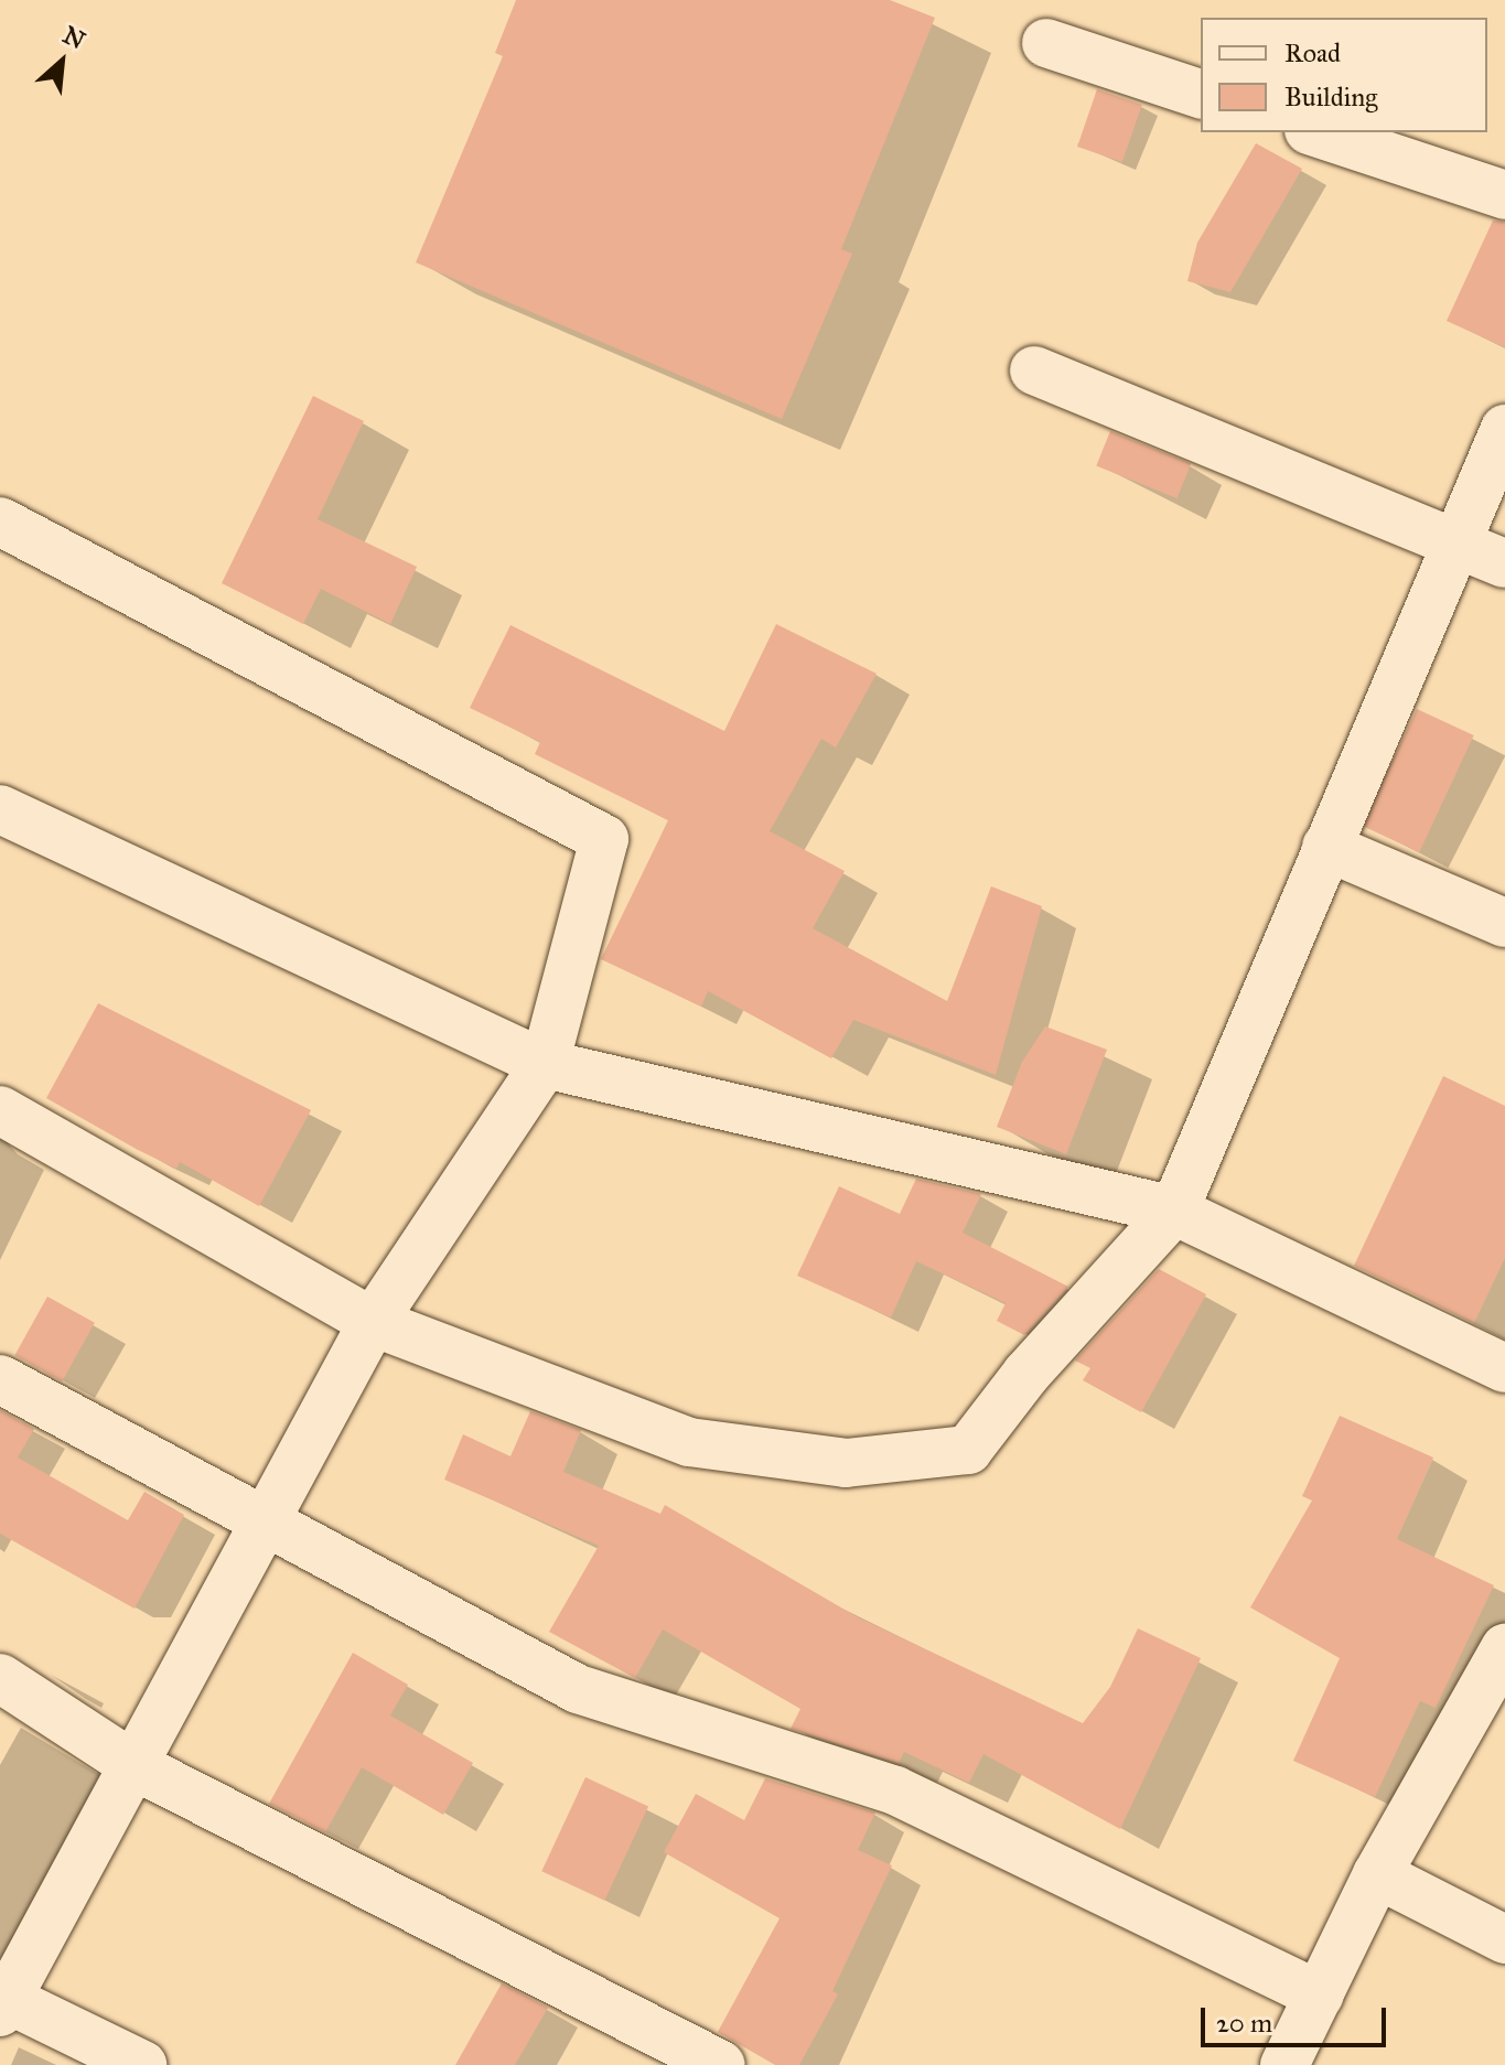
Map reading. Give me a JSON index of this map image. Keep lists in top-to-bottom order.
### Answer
{
  "legend": ["Road", "Building"],
  "scale_bar": "20 m",
  "north": "top right"
}
